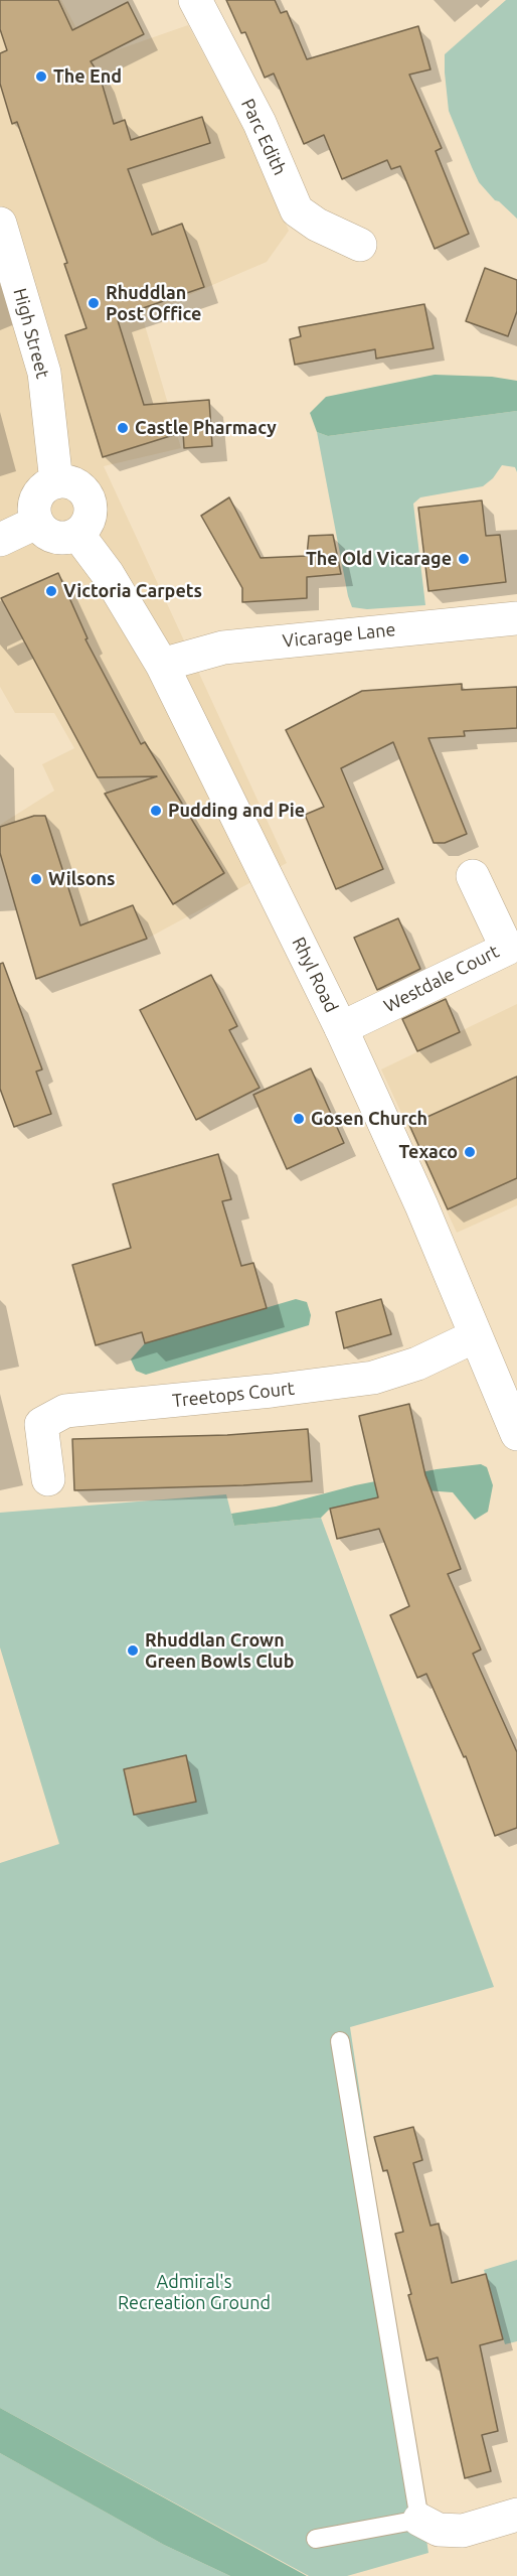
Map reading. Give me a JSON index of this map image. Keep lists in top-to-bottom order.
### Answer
{
  "streets": {
    "street": [
      "Parc Edith",
      "High Street",
      "Vicarage Lane",
      "Rhyl Road",
      "Westdale Court",
      "Treetops Court"
    ]
  },
  "crossings": [
    ["High Street", "Rhyl Road"],
    ["Vicarage Lane", "Rhyl Road"],
    ["Rhyl Road", "Westdale Court"],
    ["Rhyl Road", "Treetops Court"]
  ],
  "parks": ["Admiral's Recreation Ground"],
  "places": [
    "The End",
    "Rhuddlan Post Office",
    "Castle Pharmacy",
    "The Old Vicarage",
    "Victoria Carpets",
    "Pudding and Pie",
    "Wilsons",
    "Gosen Church",
    "Texaco",
    "Rhuddlan Crown Green Bowls Club"
  ]
}
